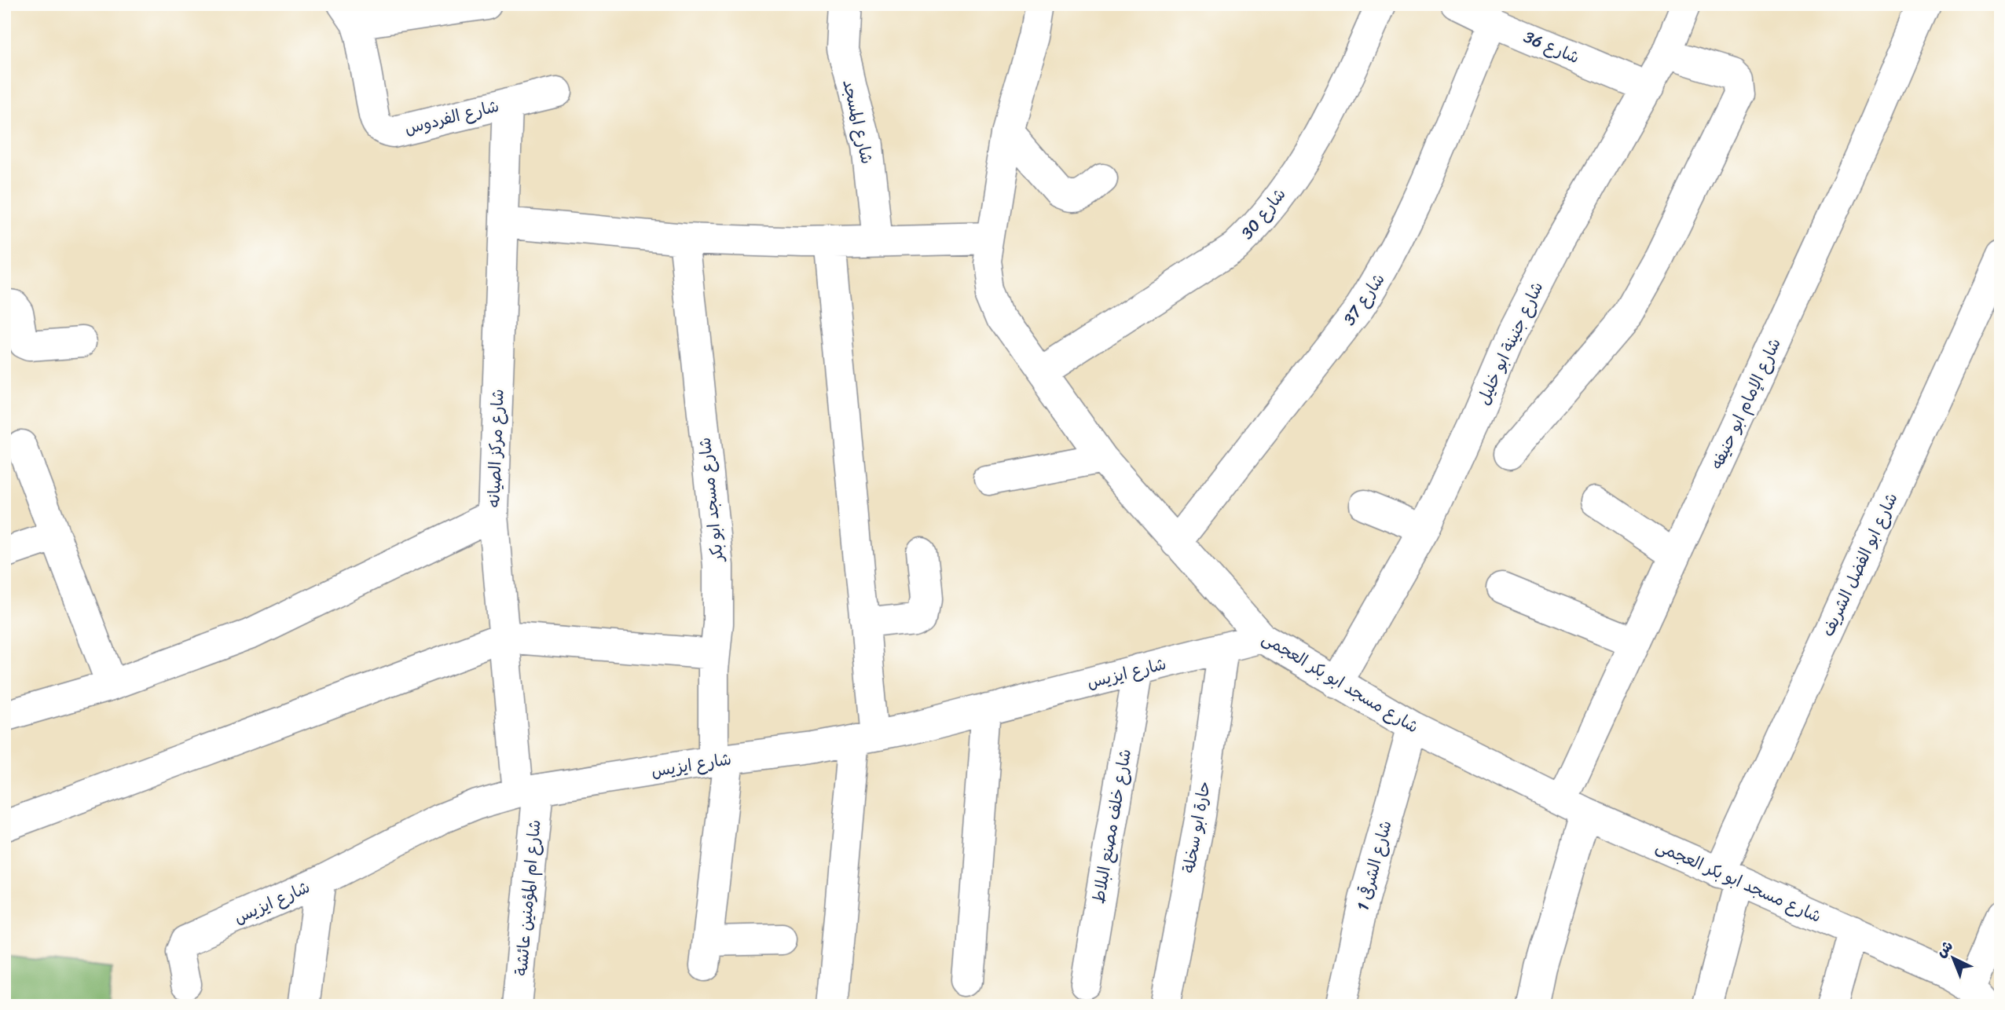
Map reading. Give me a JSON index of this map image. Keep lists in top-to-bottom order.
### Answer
{
  "streets": {
    "street": [
      "شارع 36",
      "شارع الفردوس",
      "شارع المسجد",
      "شارع 30",
      "شارع 37",
      "شارع جنينة ابو خليل",
      "شارع الإمام ابو حنيفه",
      "شارع مركز الصيانه",
      "شارع مسجد ابو بكر",
      "شارع ابو الفضل الشريف",
      "شارع ايزيس",
      "شارع مسجد ابو بكر العجمى",
      "شارع خلف مصنع البلاط",
      "حارة ابو سخلة",
      "شارع الشرقى 1",
      "شارع ام المؤمنين عائشة"
    ]
  },
  "crossings": [
    ["شارع 36", "شارع 37"],
    ["شارع 36", "شارع جنينة ابو خليل"],
    ["شارع الفردوس", "شارع مركز الصيانه"],
    ["شارع 30", "شارع مسجد ابو بكر العجمى"],
    ["شارع 37", "شارع مسجد ابو بكر العجمى"],
    ["شارع جنينة ابو خليل", "شارع مسجد ابو بكر العجمى"],
    ["شارع الإمام ابو حنيفه", "شارع مسجد ابو بكر العجمى"],
    ["شارع مركز الصيانه", "شارع ايزيس"],
    ["شارع مركز الصيانه", "شارع ام المؤمنين عائشة"],
    ["شارع مسجد ابو بكر", "شارع ايزيس"],
    ["شارع ابو الفضل الشريف", "شارع مسجد ابو بكر العجمى"],
    ["شارع ايزيس", "شارع مسجد ابو بكر العجمى"],
    ["شارع ايزيس", "شارع خلف مصنع البلاط"],
    ["شارع ايزيس", "حارة ابو سخلة"],
    ["شارع ايزيس", "شارع ام المؤمنين عائشة"],
    ["شارع مسجد ابو بكر العجمى", "شارع الشرقى 1"]
  ],
  "north": "top left"
}
